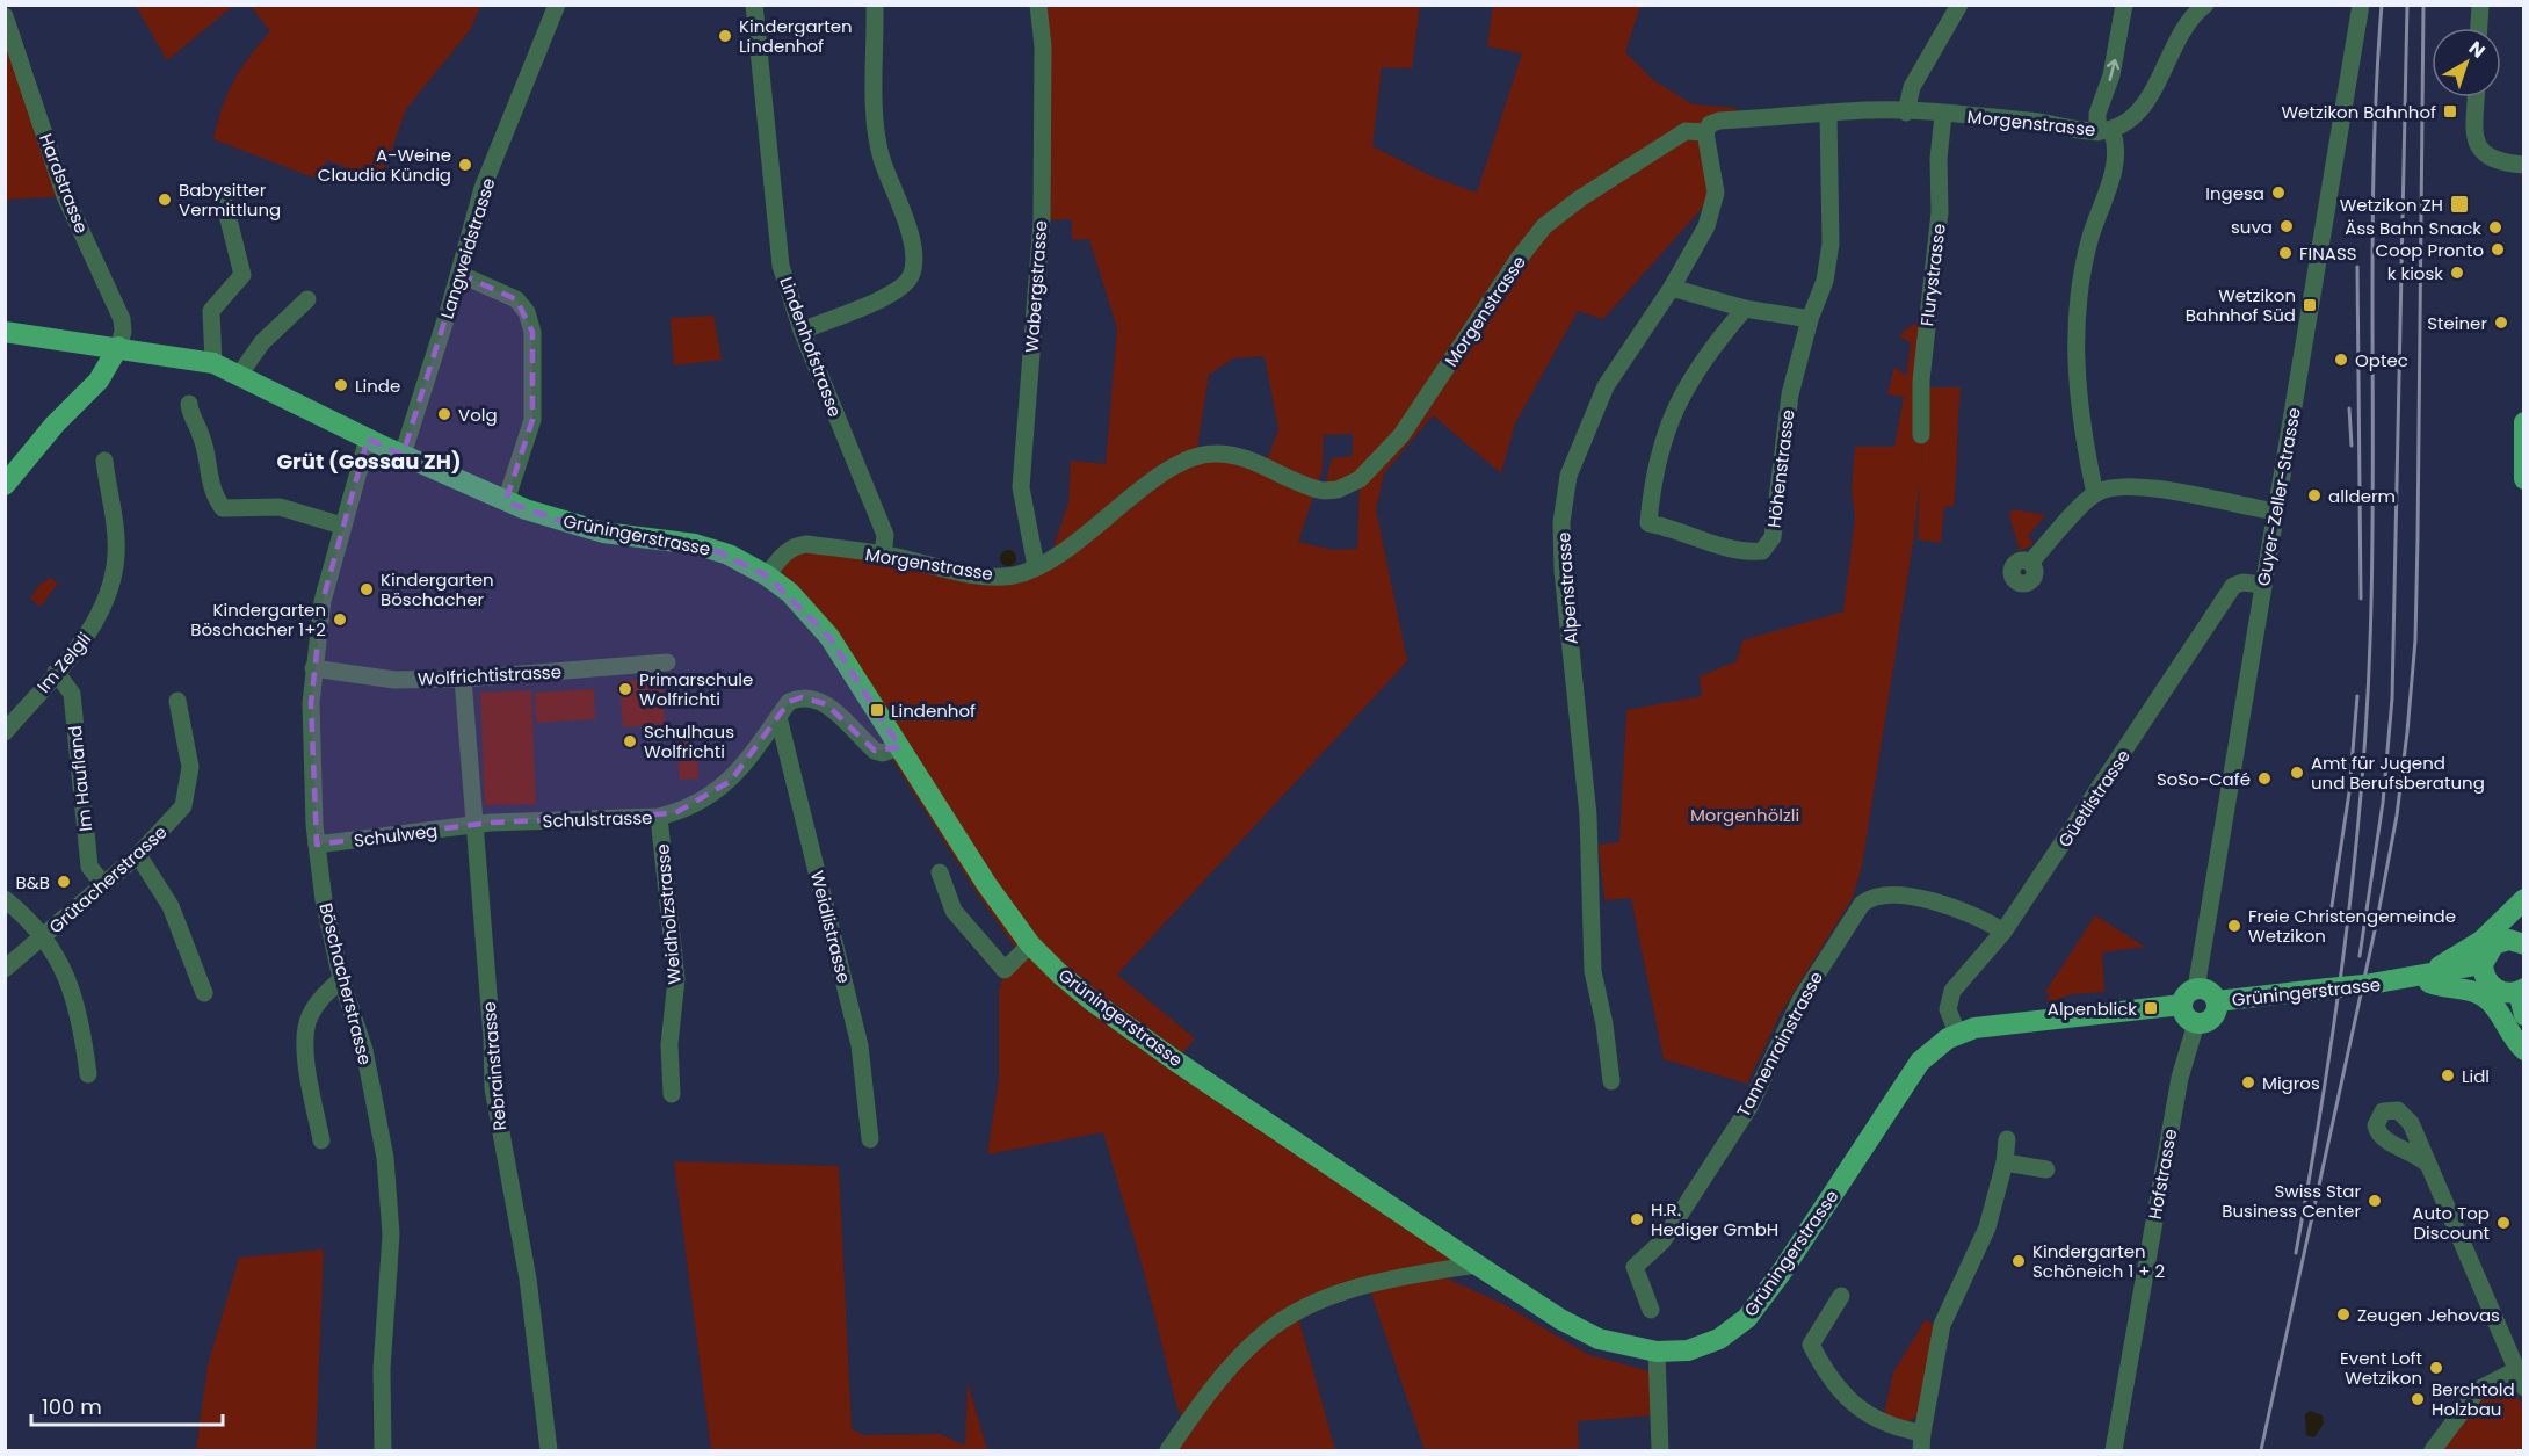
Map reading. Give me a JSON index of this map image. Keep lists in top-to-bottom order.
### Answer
{
  "streets": {
    "main road": ["Grüningerstrasse"],
    "street": [
      "Morgenstrasse",
      "Hardstrasse",
      "Langweidstrasse",
      "Flurystrasse",
      "Wabergstrasse",
      "Lindenhofstrasse",
      "Höhenstrasse",
      "Guyer-Zeller-Strasse",
      "Alpenstrasse",
      "Im Zelgli",
      "Wolfrichtistrasse",
      "Im Haufland",
      "Güetlistrasse",
      "Schulstrasse",
      "Schulweg",
      "Grütacherstrasse",
      "Weidholzstrasse",
      "Weidlistrasse",
      "Böschacherstrasse",
      "Tannenrainstrasse",
      "Rebrainstrasse",
      "Hofstrasse"
    ]
  },
  "crossings": [
    ["Morgenstrasse", "Flurystrasse"],
    ["Morgenstrasse", "Wabergstrasse"],
    ["Morgenstrasse", "Lindenhofstrasse"],
    ["Morgenstrasse", "Höhenstrasse"],
    ["Morgenstrasse", "Grüningerstrasse"],
    ["Morgenstrasse", "Alpenstrasse"],
    ["Hardstrasse", "Grüningerstrasse"],
    ["Langweidstrasse", "Grüningerstrasse"],
    ["Guyer-Zeller-Strasse", "Grüningerstrasse"],
    ["Guyer-Zeller-Strasse", "Güetlistrasse"],
    ["Guyer-Zeller-Strasse", "Hofstrasse"],
    ["Grüningerstrasse", "Güetlistrasse"],
    ["Grüningerstrasse", "Schulstrasse"],
    ["Grüningerstrasse", "Böschacherstrasse"],
    ["Grüningerstrasse", "Hofstrasse"],
    ["Im Zelgli", "Im Haufland"],
    ["Wolfrichtistrasse", "Böschacherstrasse"],
    ["Wolfrichtistrasse", "Rebrainstrasse"],
    ["Im Haufland", "Grütacherstrasse"],
    ["Güetlistrasse", "Tannenrainstrasse"],
    ["Schulstrasse", "Schulweg"],
    ["Schulstrasse", "Weidholzstrasse"],
    ["Schulstrasse", "Weidlistrasse"],
    ["Schulstrasse", "Rebrainstrasse"],
    ["Schulweg", "Böschacherstrasse"],
    ["Schulweg", "Rebrainstrasse"]
  ],
  "districts": ["Grüt (Gossau ZH)"],
  "parks": ["Morgenhölzli"],
  "places": {
    "other": [
      "Kindergarten Lindenhof",
      "A-Weine Claudia Kündig",
      "Ingesa",
      "Babysitter Vermittlung",
      "suva",
      "Äss Bahn Snack",
      "Coop Pronto",
      "FINASS",
      "k kiosk",
      "Steiner",
      "Optec",
      "Linde",
      "Volg",
      "allderm",
      "Kindergarten Böschacher",
      "Kindergarten Böschacher 1+2",
      "Primarschule Wolfrichti",
      "Schulhaus Wolfrichti",
      "Amt für Jugend und Berufsberatung",
      "SoSo-Café",
      "B&B",
      "Freie Christengemeinde Wetzikon",
      "Lidl",
      "Migros",
      "Swiss Star Business Center",
      "H.R. Hediger GmbH",
      "Auto Top Discount",
      "Kindergarten Schöneich 1 + 2",
      "Zeugen Jehovas",
      "Event Loft Wetzikon",
      "Berchtold Holzbau"
    ],
    "transit": [
      "Wetzikon Bahnhof",
      "Wetzikon ZH",
      "Wetzikon Bahnhof Süd",
      "Lindenhof",
      "Alpenblick"
    ]
  },
  "scale_bar": "100 m",
  "north": "top right"
}
